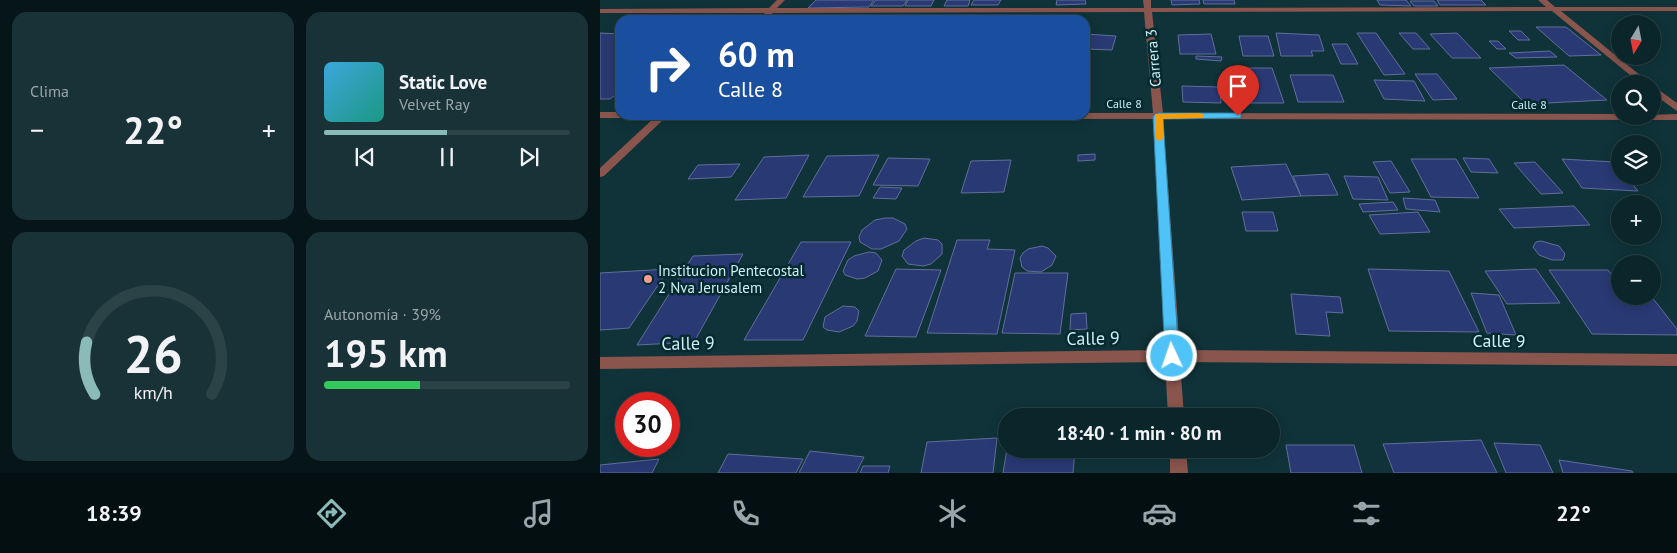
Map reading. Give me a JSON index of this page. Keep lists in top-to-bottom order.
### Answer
{
  "streets": {
    "street": ["Carrera 3", "Calle 8", "Calle 9"]
  },
  "crossings": [
    ["Carrera 3", "Calle 8"],
    ["Carrera 3", "Calle 9"]
  ],
  "places": ["Institucion Pentecostal 2 Nva Jerusalem"],
  "north": "bottom",
  "page": {
    "tile": [
      "Clima",
      ["Autonomía · 39%", "195 km"]
    ],
    "map_buttons": ["+", "−"],
    "turn": ["60 m", "Calle 8"],
    "song": ["Static Love", "Velvet Ray"],
    "heat": ["−", "22°", "+"],
    "limit": "30",
    "trip": "18:40 · 1 min · 80 m",
    "tabs": ["18:39", "22°"],
    "gauge": ["26", "km/h"]
  }
}
